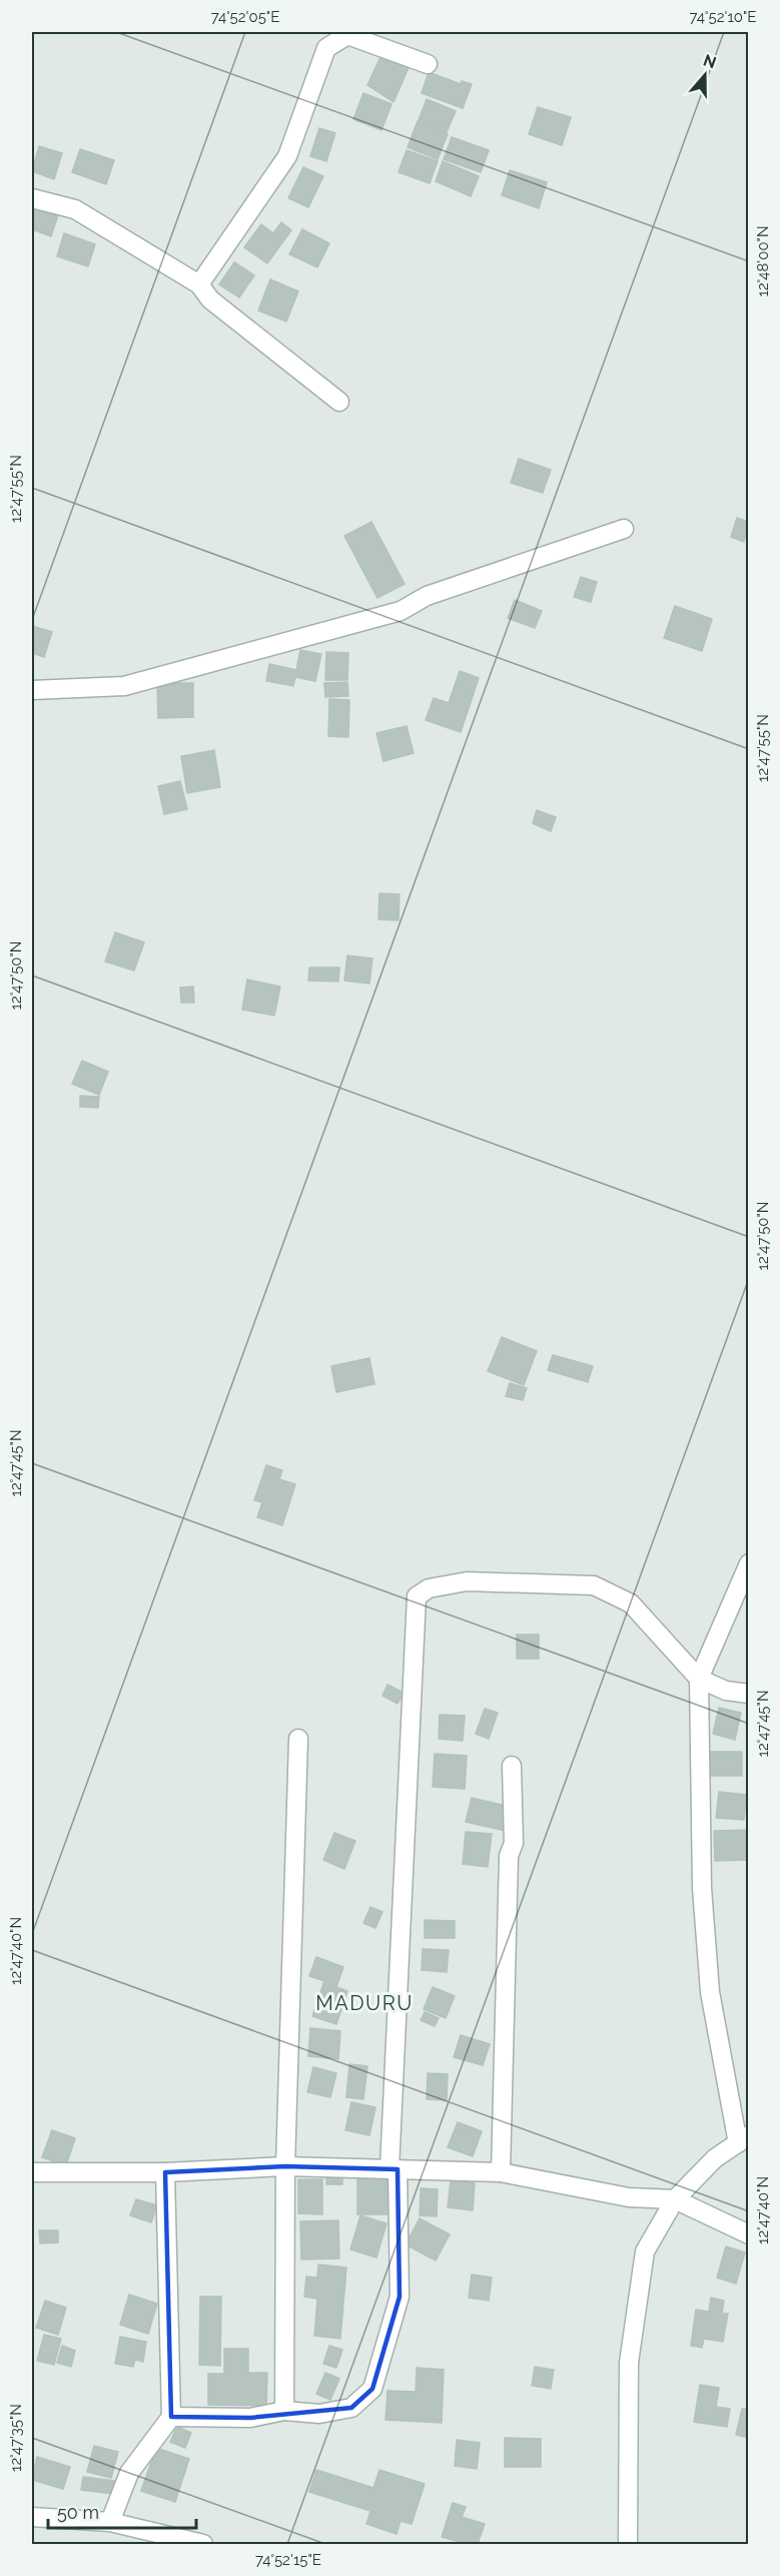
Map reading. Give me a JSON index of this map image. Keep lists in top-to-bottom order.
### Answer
{
  "districts": ["MADURU"],
  "scale_bar": "50 m",
  "north": "top",
  "coordinates": [
    "74°52'05\"E",
    "74°52'10\"E",
    "12°48'00\"N",
    "12°47'55\"N",
    "12°47'50\"N",
    "12°47'45\"N",
    "12°47'40\"N",
    "12°47'35\"N",
    "74°52'15\"E"
  ]
}
